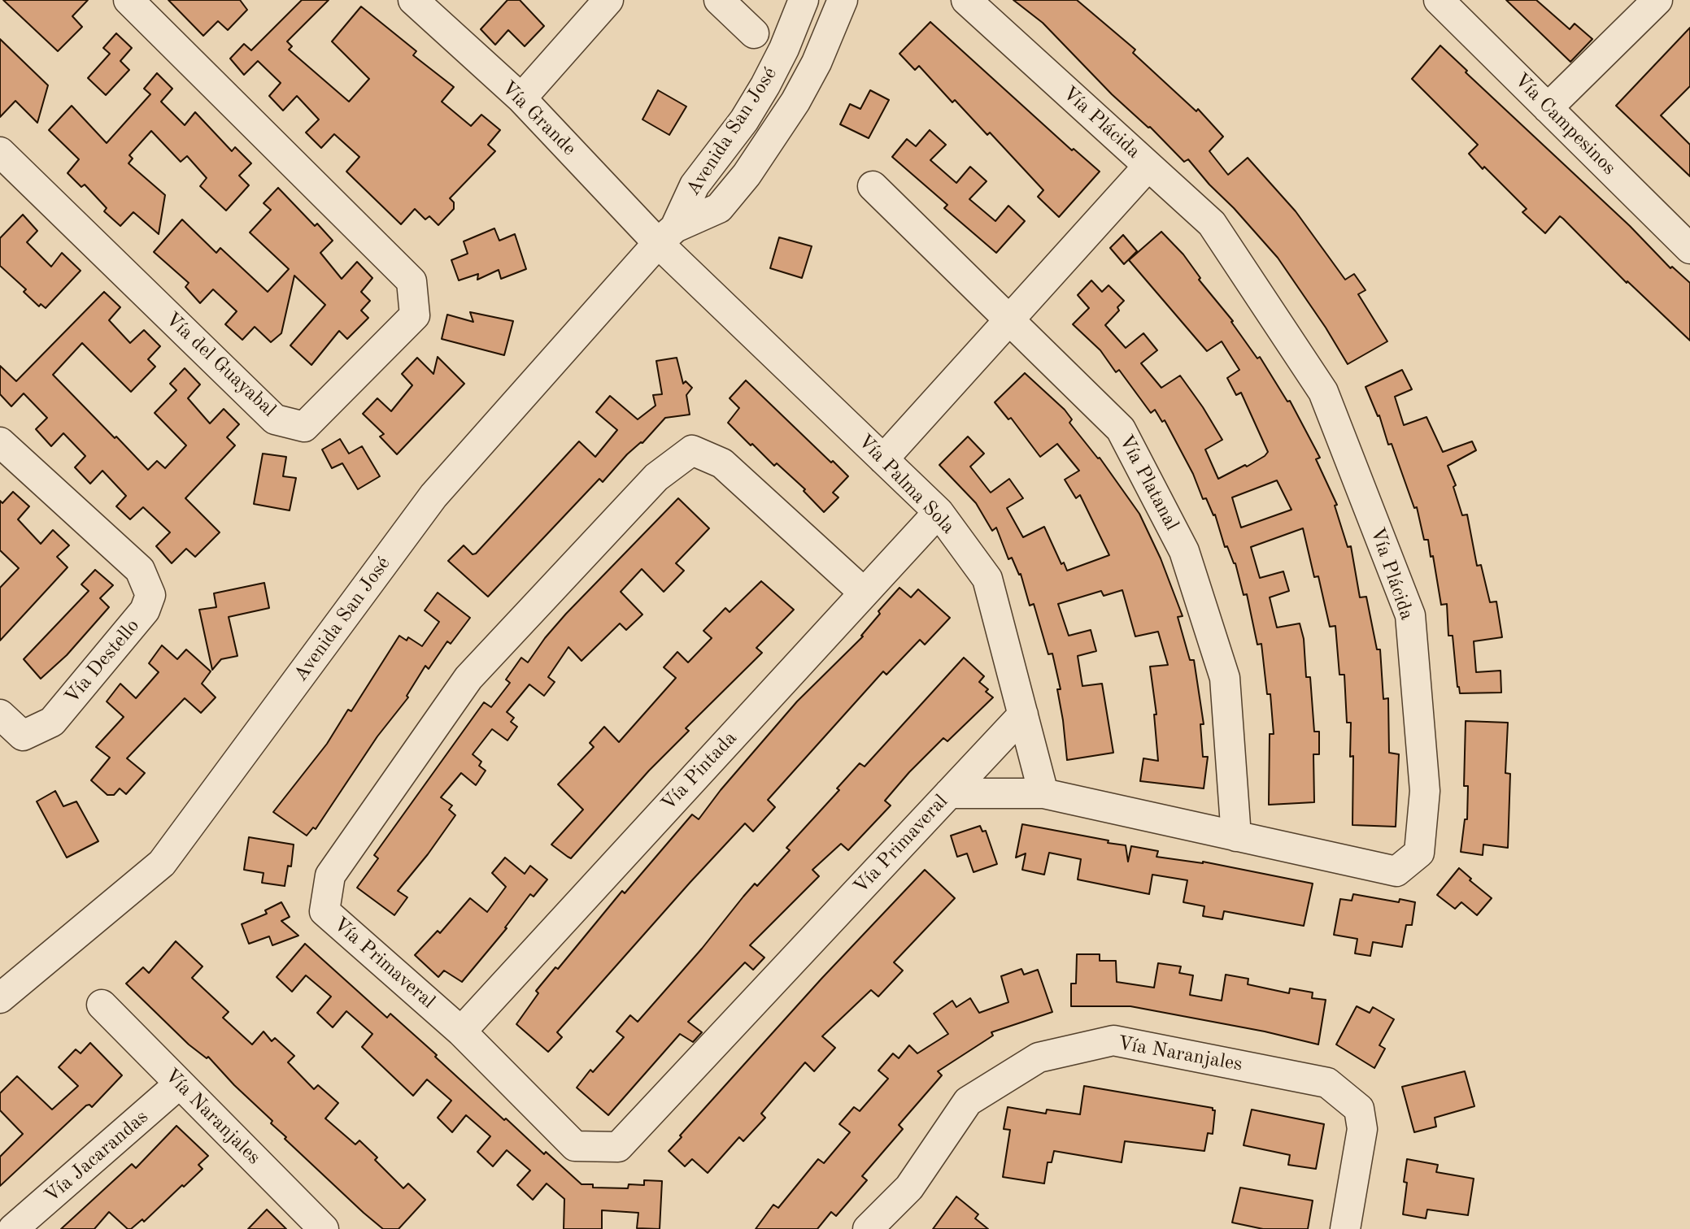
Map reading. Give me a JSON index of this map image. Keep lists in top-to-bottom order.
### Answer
{
  "streets": {
    "street": [
      "Vía Grande",
      "Vía Plácida",
      "Vía Campesinos",
      "Avenida San José",
      "Vía del Guayabal",
      "Vía Platanal",
      "Vía Palma Sola",
      "Vía Destello",
      "Vía Pintada",
      "Vía Primaveral",
      "Vía Naranjales",
      "Vía Jacarandas"
    ]
  },
  "crossings": [
    ["Vía Grande", "Avenida San José"],
    ["Vía Grande", "Vía Palma Sola"],
    ["Vía Plácida", "Vía Platanal"],
    ["Vía Plácida", "Vía Palma Sola"],
    ["Vía Plácida", "Vía Primaveral"],
    ["Avenida San José", "Vía Palma Sola"],
    ["Vía Palma Sola", "Vía Pintada"],
    ["Vía Palma Sola", "Vía Primaveral"],
    ["Vía Pintada", "Vía Primaveral"],
    ["Vía Naranjales", "Vía Jacarandas"]
  ]
}
